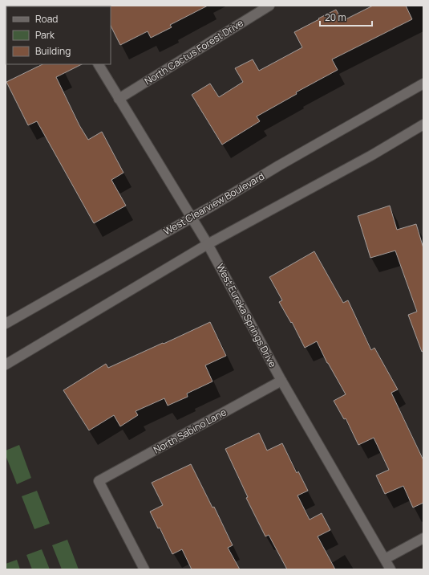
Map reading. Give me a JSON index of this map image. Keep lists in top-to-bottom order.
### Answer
{
  "streets": {
    "street": [
      "North Cactus Forest Drive",
      "West Clearview Boulevard",
      "West Eureka Springs Drive",
      "North Sabino Lane"
    ]
  },
  "crossings": [
    ["North Cactus Forest Drive", "West Eureka Springs Drive"],
    ["West Clearview Boulevard", "West Eureka Springs Drive"],
    ["West Eureka Springs Drive", "North Sabino Lane"]
  ],
  "legend": ["Road", "Park", "Building"],
  "scale_bar": "20 m"
}
